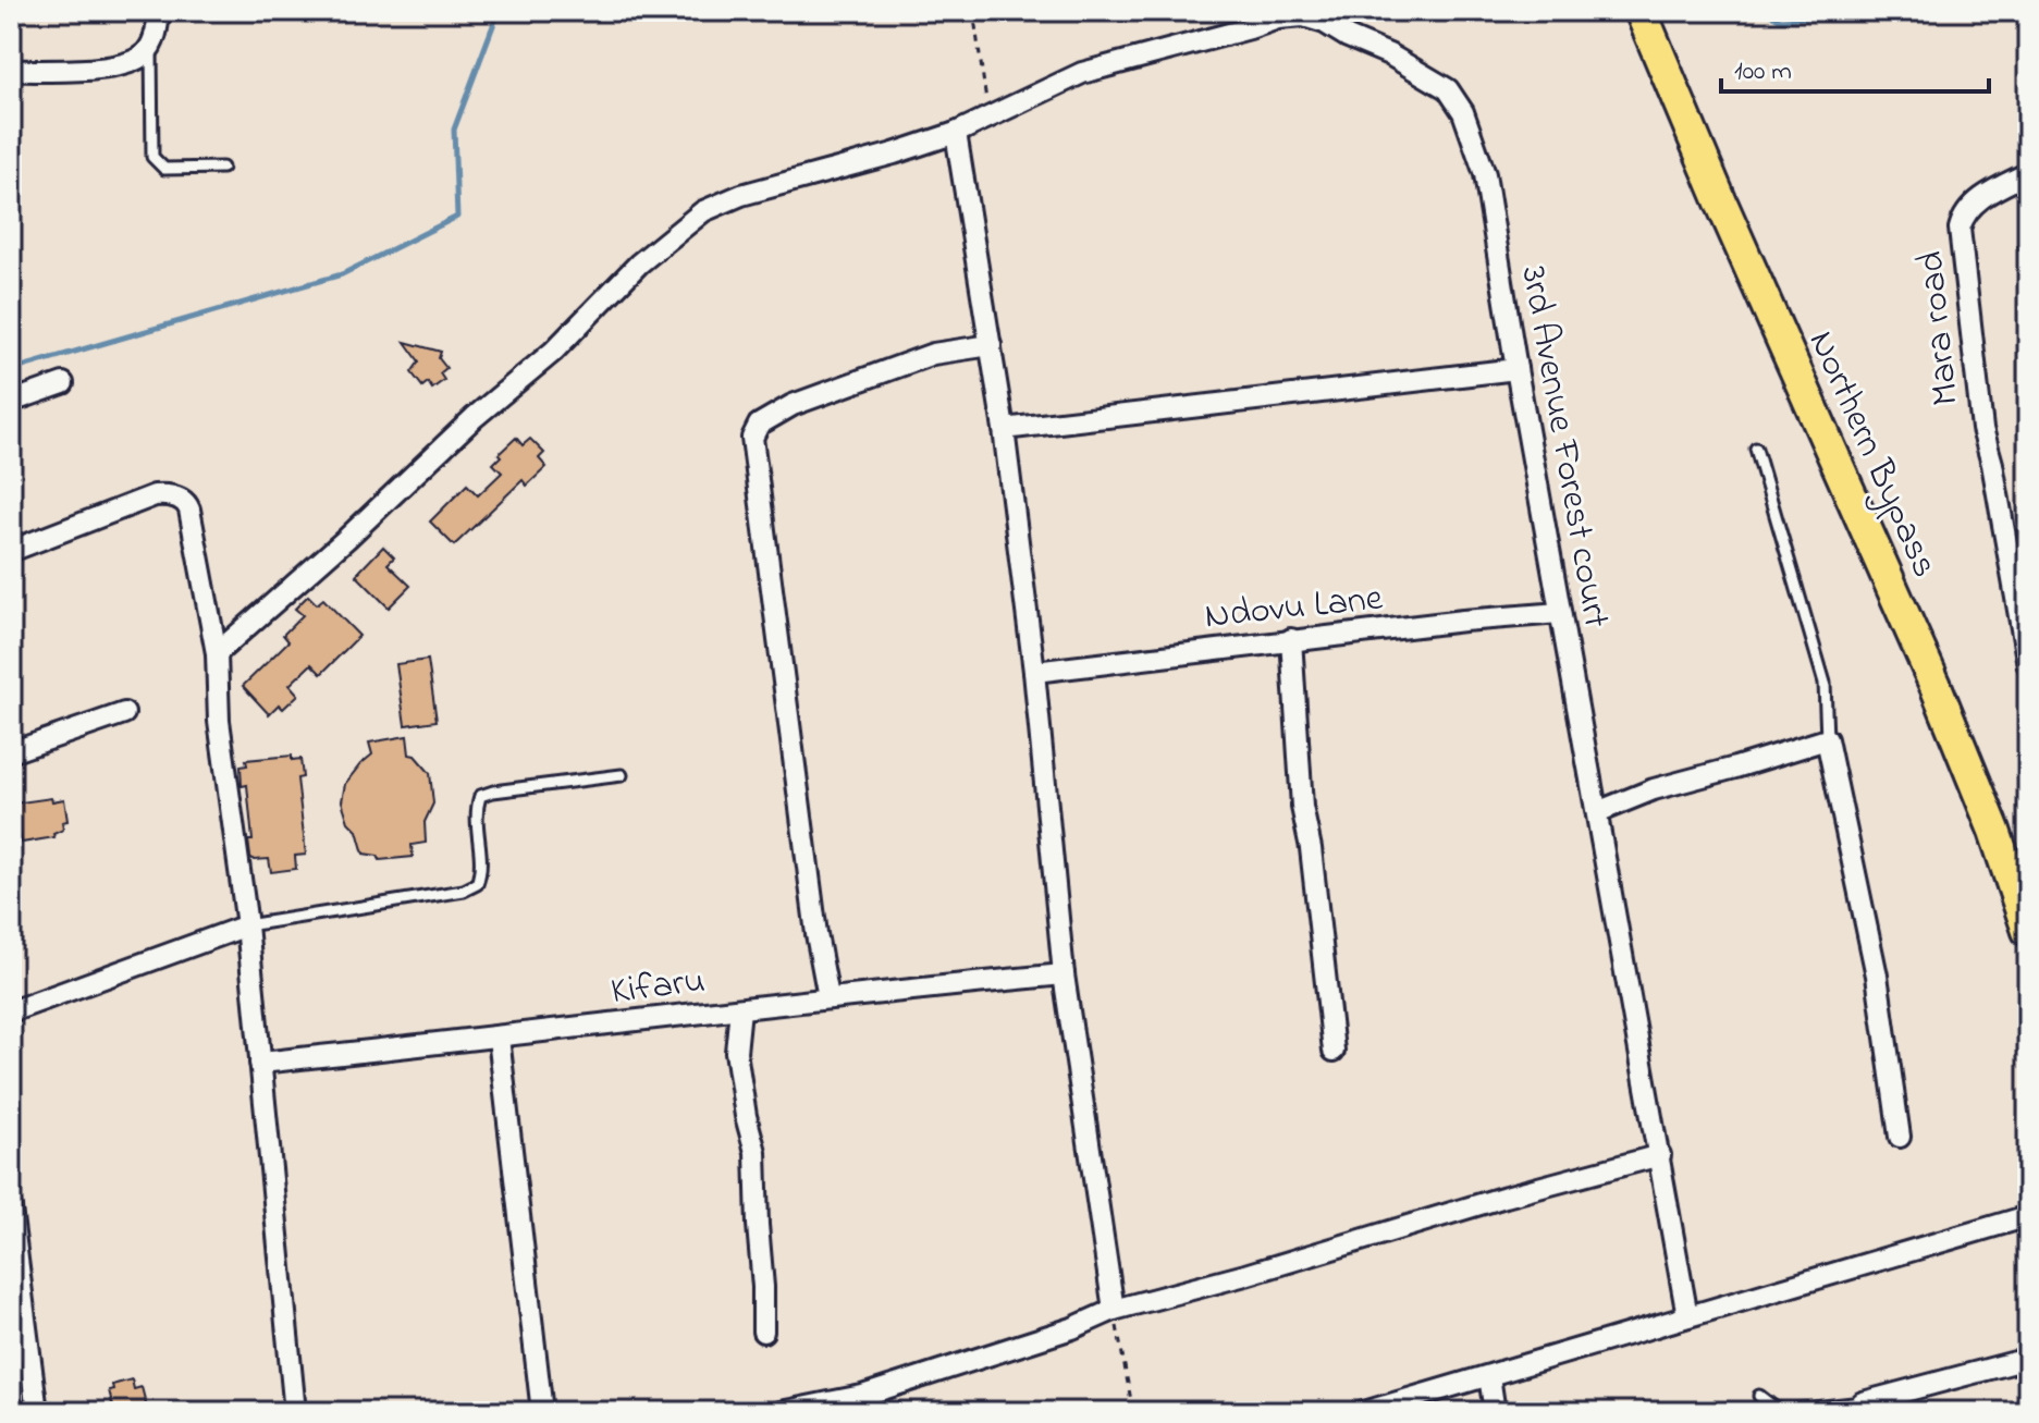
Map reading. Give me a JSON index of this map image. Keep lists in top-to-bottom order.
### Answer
{
  "streets": {
    "main road": ["Northern Bypass"],
    "street": [
      "Mara road",
      "3rd Avenue Forest court",
      "Ndovu Lane",
      "Kifaru"
    ]
  },
  "crossings": [
    ["3rd Avenue Forest court", "Ndovu Lane"]
  ],
  "scale_bar": "100 m"
}
